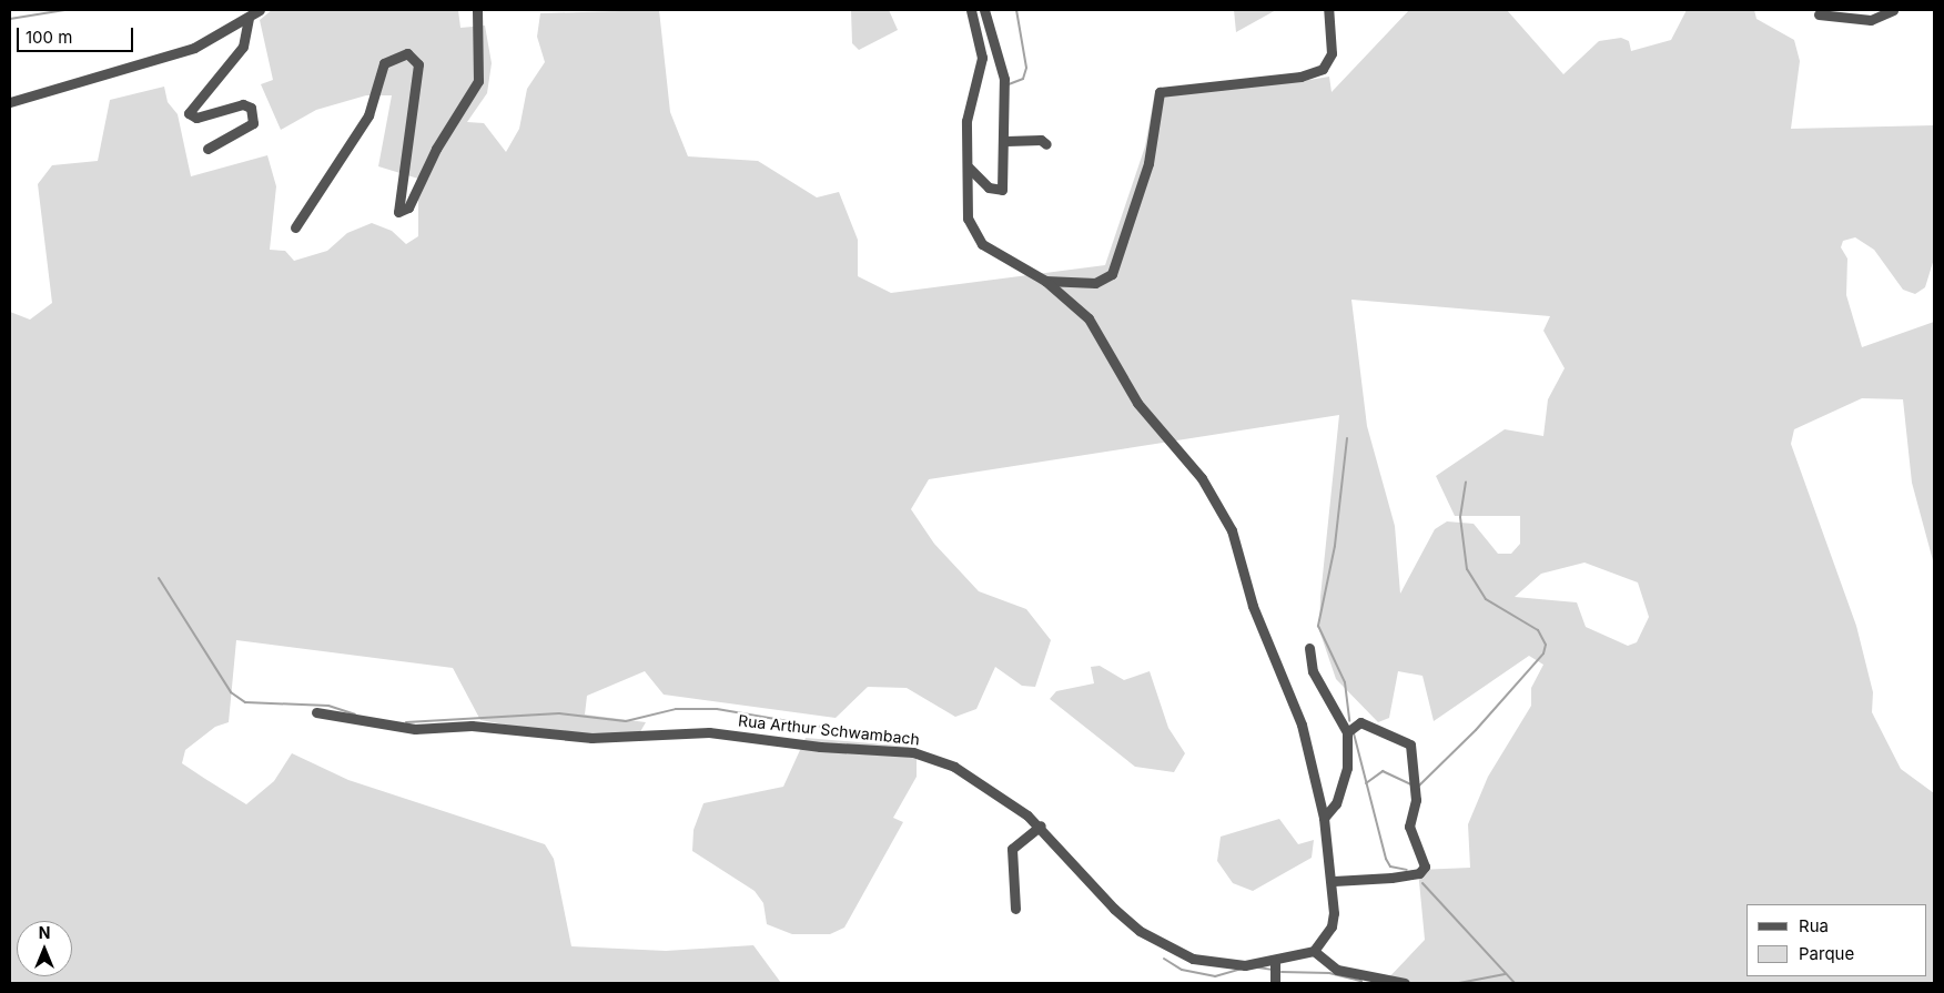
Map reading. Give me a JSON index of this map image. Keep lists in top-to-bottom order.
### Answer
{
  "streets": {
    "street": ["Rua Arthur Schwambach"]
  },
  "legend": ["Rua", "Parque"],
  "scale_bar": "100 m",
  "north": "top"
}
